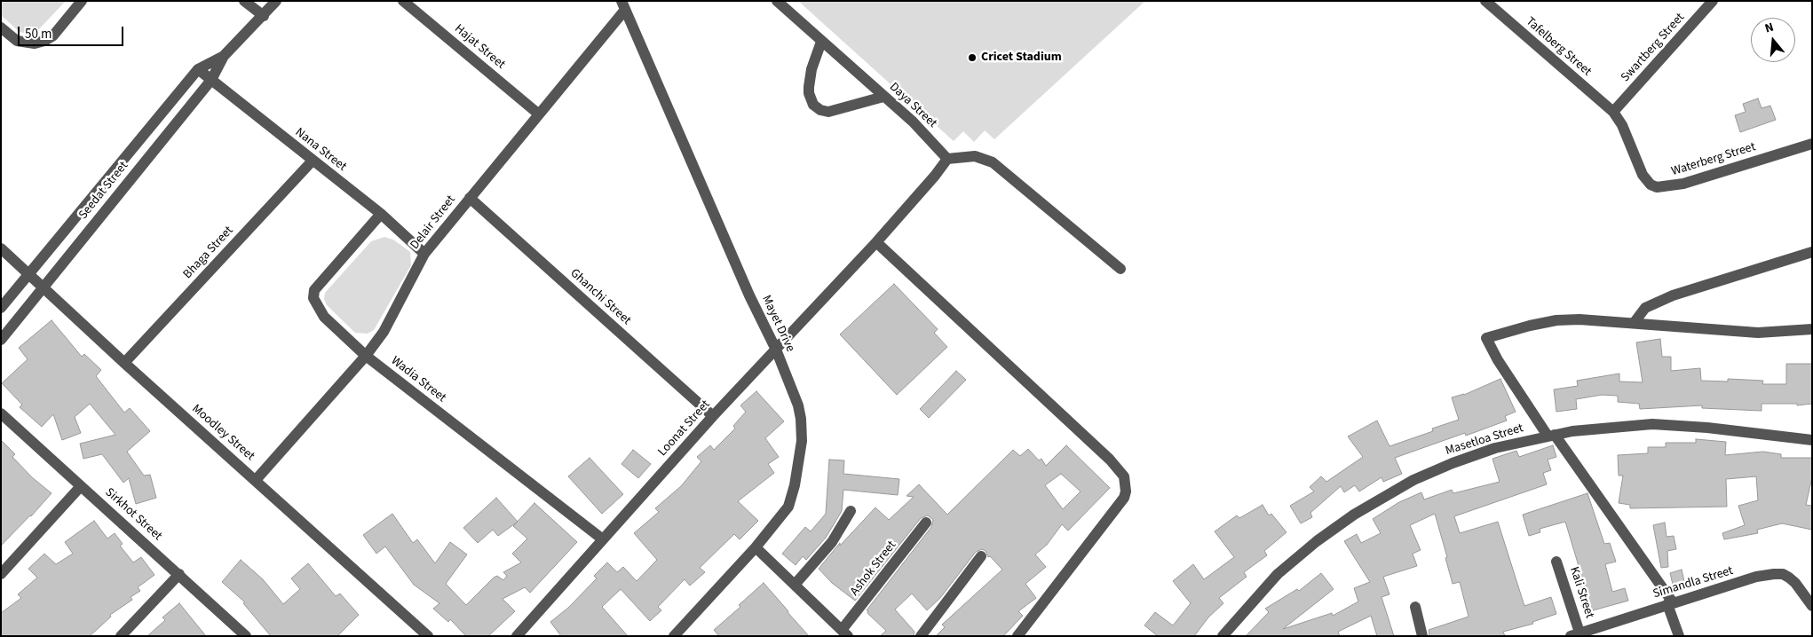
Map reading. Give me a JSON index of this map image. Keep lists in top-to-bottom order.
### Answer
{
  "streets": {
    "street": [
      "Hajat Street",
      "Tafelberg Street",
      "Swartberg Street",
      "Daya Street",
      "Nana Street",
      "Waterberg Street",
      "Seedat Street",
      "Delair Street",
      "Bhaga Street",
      "Ghanchi Street",
      "Mayet Drive",
      "Wadia Street",
      "Loonat Street",
      "Moodley Street",
      "Masetloa Street",
      "Sirkhot Street",
      "Ashok Street",
      "Simandla Street",
      "Kali Street"
    ]
  },
  "crossings": [
    ["Hajat Street", "Delair Street"],
    ["Tafelberg Street", "Swartberg Street"],
    ["Tafelberg Street", "Waterberg Street"],
    ["Swartberg Street", "Waterberg Street"],
    ["Nana Street", "Seedat Street"],
    ["Nana Street", "Delair Street"],
    ["Nana Street", "Bhaga Street"],
    ["Nana Street", "Wadia Street"],
    ["Seedat Street", "Moodley Street"],
    ["Delair Street", "Ghanchi Street"],
    ["Delair Street", "Mayet Drive"],
    ["Delair Street", "Wadia Street"],
    ["Delair Street", "Moodley Street"],
    ["Bhaga Street", "Moodley Street"],
    ["Ghanchi Street", "Loonat Street"],
    ["Mayet Drive", "Loonat Street"],
    ["Mayet Drive", "Ashok Street"],
    ["Wadia Street", "Loonat Street"],
    ["Simandla Street", "Kali Street"]
  ],
  "places": ["Cricet Stadium"],
  "scale_bar": "50 m",
  "north": "top"
}
